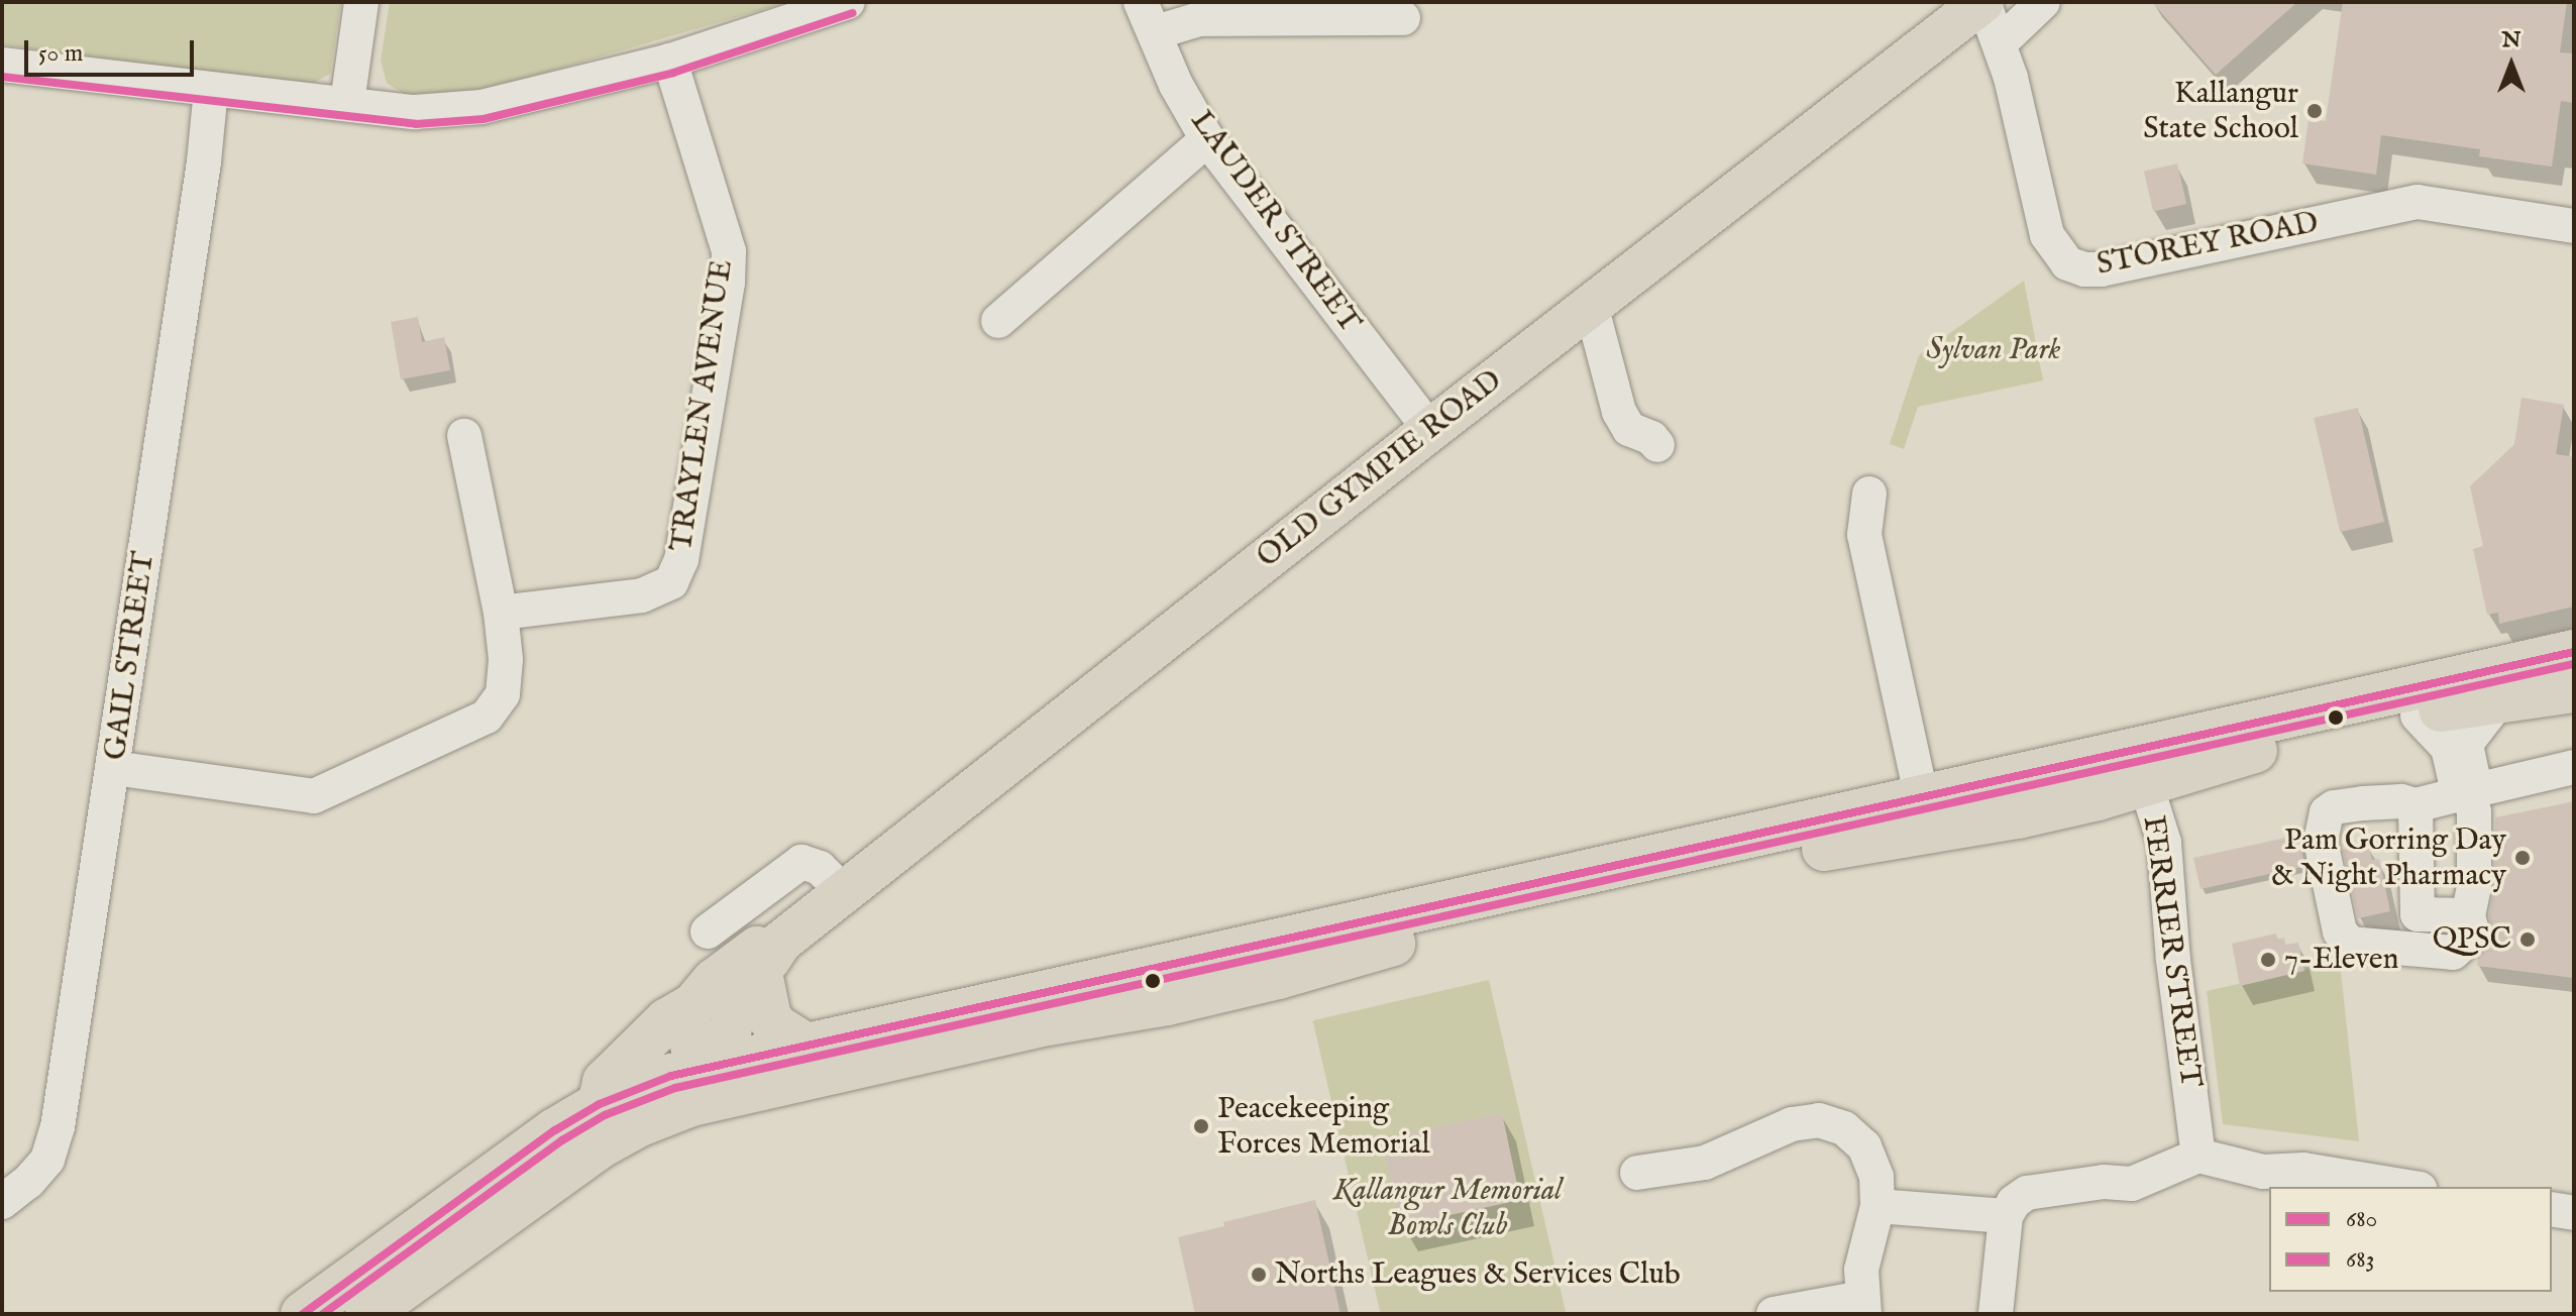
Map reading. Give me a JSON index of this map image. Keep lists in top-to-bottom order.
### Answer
{
  "streets": {
    "main road": ["OLD GYMPIE ROAD"],
    "street": [
      "LAUDER STREET",
      "STOREY ROAD",
      "TRAYLEN AVENUE",
      "GAIL STREET",
      "FERRIER STREET"
    ]
  },
  "crossings": [
    ["LAUDER STREET", "OLD GYMPIE ROAD"],
    ["STOREY ROAD", "OLD GYMPIE ROAD"]
  ],
  "parks": ["Sylvan Park", "Kallangur Memorial Bowls Club"],
  "places": [
    "Kallangur State School",
    "Pam Gorring Day & Night Pharmacy",
    "QPSC",
    "7-Eleven",
    "Peacekeeping Forces Memorial",
    "Norths Leagues & Services Club"
  ],
  "lines": ["transit line 683", "transit line 680"],
  "legend": ["680", "683"],
  "scale_bar": "50 m",
  "north": "top"
}
